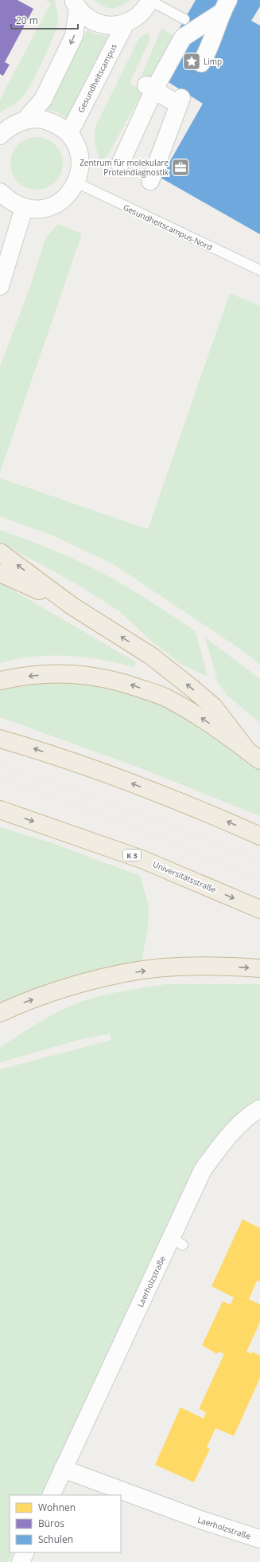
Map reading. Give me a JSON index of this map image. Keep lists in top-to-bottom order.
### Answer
{
  "streets": {
    "highway": ["K 3", "Universitätsstraße"],
    "street": ["Gesundheitscampus", "Laerholzstraße"],
    "lane": ["Gesundheitscampus-Nord"]
  },
  "places": {
    "place": ["Limp"],
    "office": ["Zentrum für molekulare Proteindiagnostik"]
  },
  "legend": ["Wohnen", "Büros", "Schulen"],
  "scale_bar": "20 m"
}
